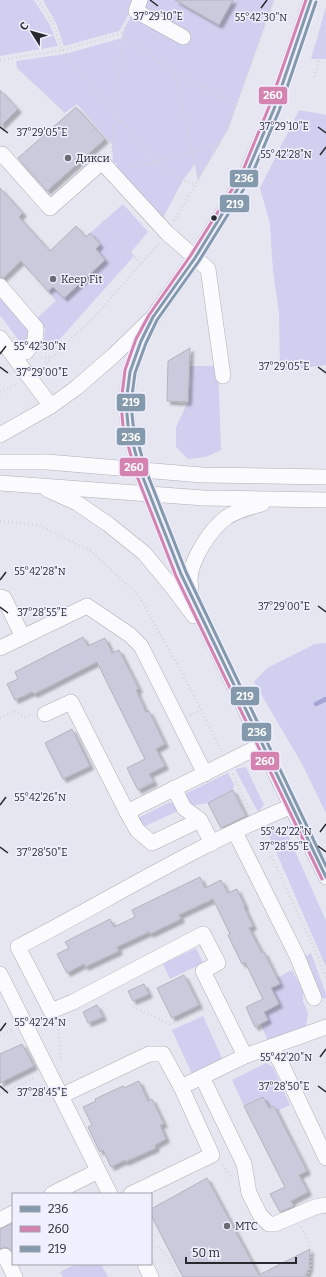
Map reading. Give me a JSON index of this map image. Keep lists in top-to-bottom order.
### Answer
{
  "places": ["Дикси", "Keep Fit", "МТС"],
  "lines": ["transit line 236", "transit line 260", "transit line 219"],
  "legend": ["236", "260", "219"],
  "scale_bar": "50 m",
  "north": "top left",
  "coordinates": [
    "37°29'10\"E",
    "55°42'30\"N",
    "37°29'05\"E",
    "55°42'28\"N",
    "37°29'00\"E",
    "37°28'55\"E",
    "55°42'26\"N",
    "55°42'22\"N",
    "37°28'50\"E",
    "55°42'24\"N",
    "55°42'20\"N",
    "37°28'45\"E"
  ]
}
